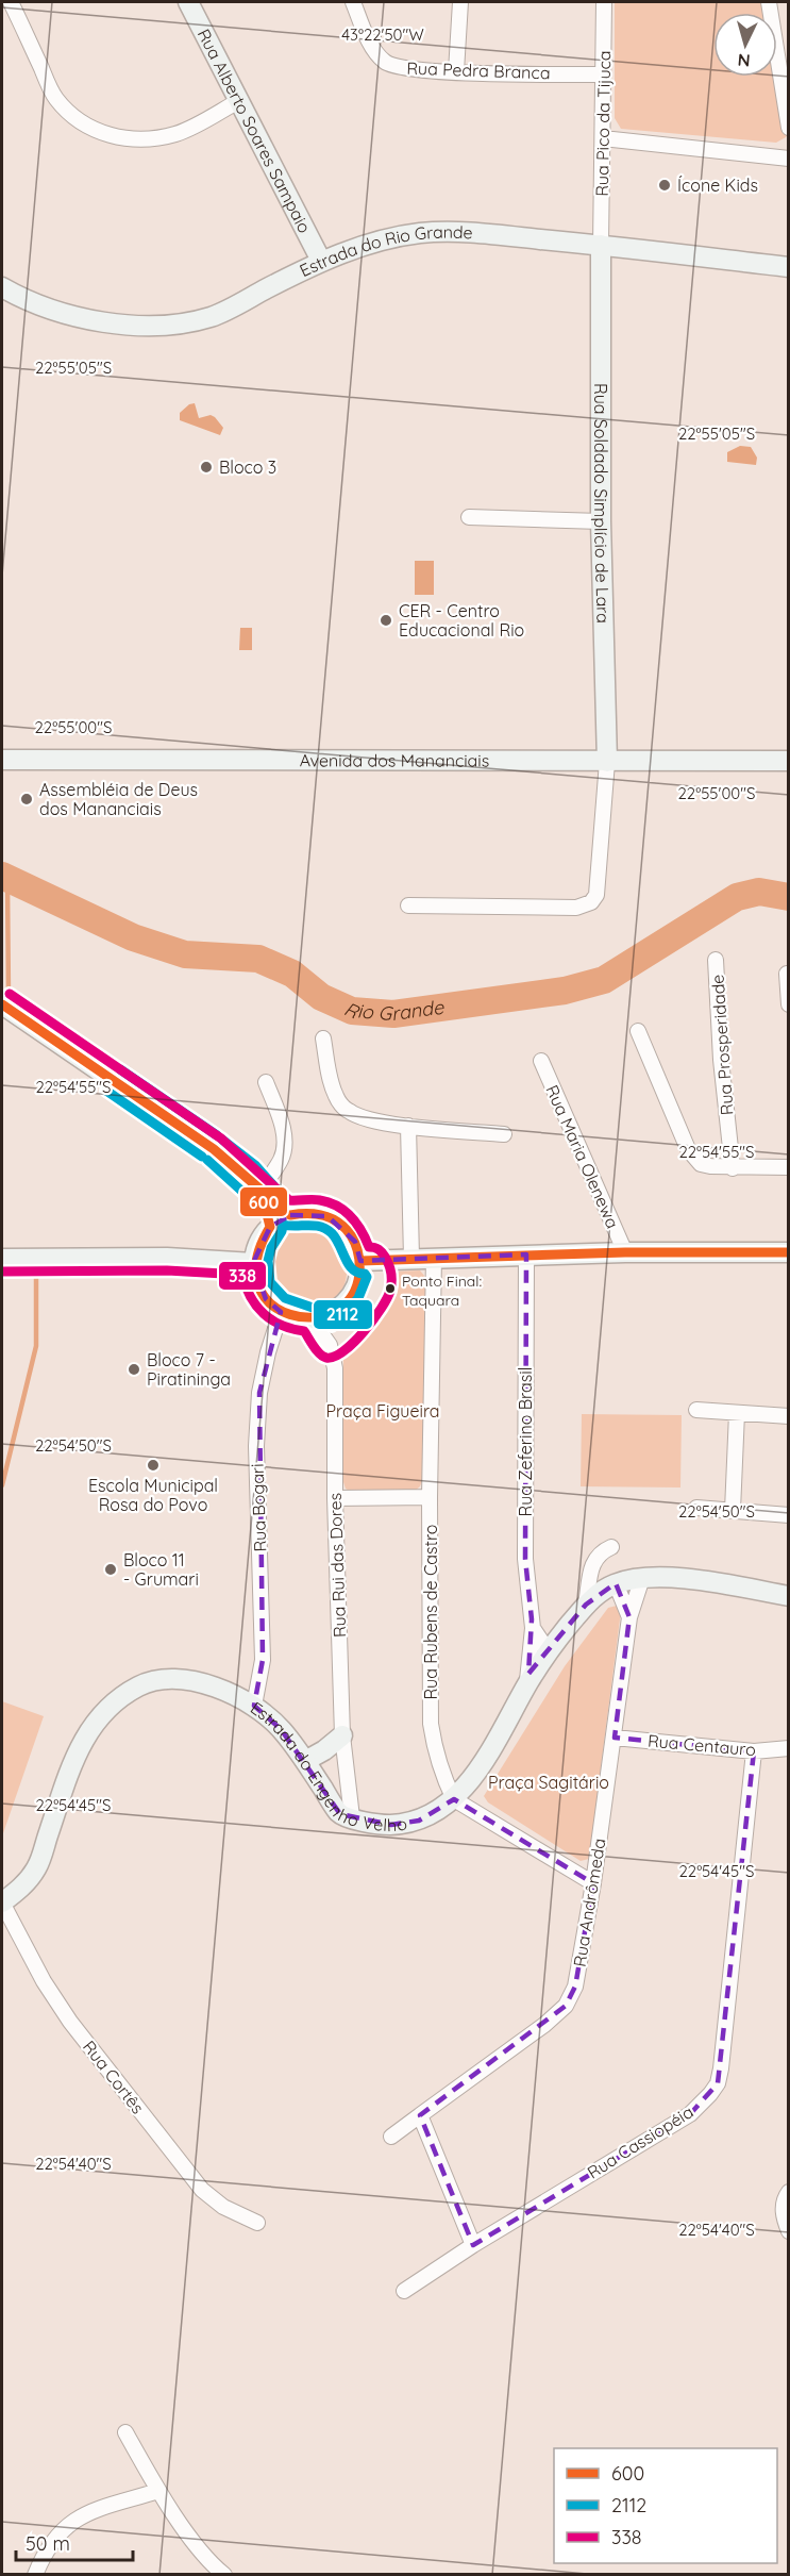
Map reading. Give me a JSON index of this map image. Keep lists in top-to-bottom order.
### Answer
{
  "streets": {
    "street": [
      "Rua Pedra Branca",
      "Rua Pico da Tijuca",
      "Rua Alberto Soares Sampaio",
      "Estrada do Rio Grande",
      "Rua Soldado Simplício de Lara",
      "Avenida dos Mananciais",
      "Rua Prosperidade",
      "Rua Maria Olenewa",
      "Rua Zeferino Brasil",
      "Rua Bogari",
      "Rua Rui das Dores",
      "Rua Rubens de Castro",
      "Rua Centauro",
      "Estrada do Engenho Velho",
      "Rua Andrômeda",
      "Rua Cortês",
      "Rua Cassiopéia"
    ]
  },
  "crossings": [
    ["Rua Pedra Branca", "Rua Pico da Tijuca"],
    ["Rua Pico da Tijuca", "Estrada do Rio Grande"],
    ["Rua Pico da Tijuca", "Rua Soldado Simplício de Lara"],
    ["Rua Alberto Soares Sampaio", "Estrada do Rio Grande"],
    ["Estrada do Rio Grande", "Rua Soldado Simplício de Lara"],
    ["Rua Soldado Simplício de Lara", "Avenida dos Mananciais"],
    ["Rua Zeferino Brasil", "Estrada do Engenho Velho"],
    ["Rua Bogari", "Rua Rui das Dores"],
    ["Rua Bogari", "Estrada do Engenho Velho"],
    ["Rua Rui das Dores", "Estrada do Engenho Velho"],
    ["Rua Rubens de Castro", "Estrada do Engenho Velho"],
    ["Rua Centauro", "Rua Andrômeda"],
    ["Rua Centauro", "Rua Cassiopéia"],
    ["Estrada do Engenho Velho", "Rua Andrômeda"],
    ["Estrada do Engenho Velho", "Rua Cortês"]
  ],
  "water": ["Rio Grande"],
  "parks": ["Praça Figueira", "Praça Sagitário"],
  "places": [
    "Ícone Kids",
    "Bloco 3",
    "CER - Centro Educacional Rio",
    "Assembléia de Deus dos Mananciais",
    "Ponto Final: Taquara",
    "Bloco 7 - Piratininga",
    "Escola Municipal Rosa do Povo",
    "Bloco 11 - Grumari"
  ],
  "lines": ["transit line 338", "transit line 600", "transit line 2112"],
  "legend": ["600", "2112", "338"],
  "scale_bar": "50 m",
  "north": "bottom",
  "coordinates": [
    "43°22'50\"W",
    "22°55'05\"S",
    "22°55'00\"S",
    "22°54'55\"S",
    "22°54'50\"S",
    "22°54'45\"S",
    "22°54'40\"S"
  ]
}
